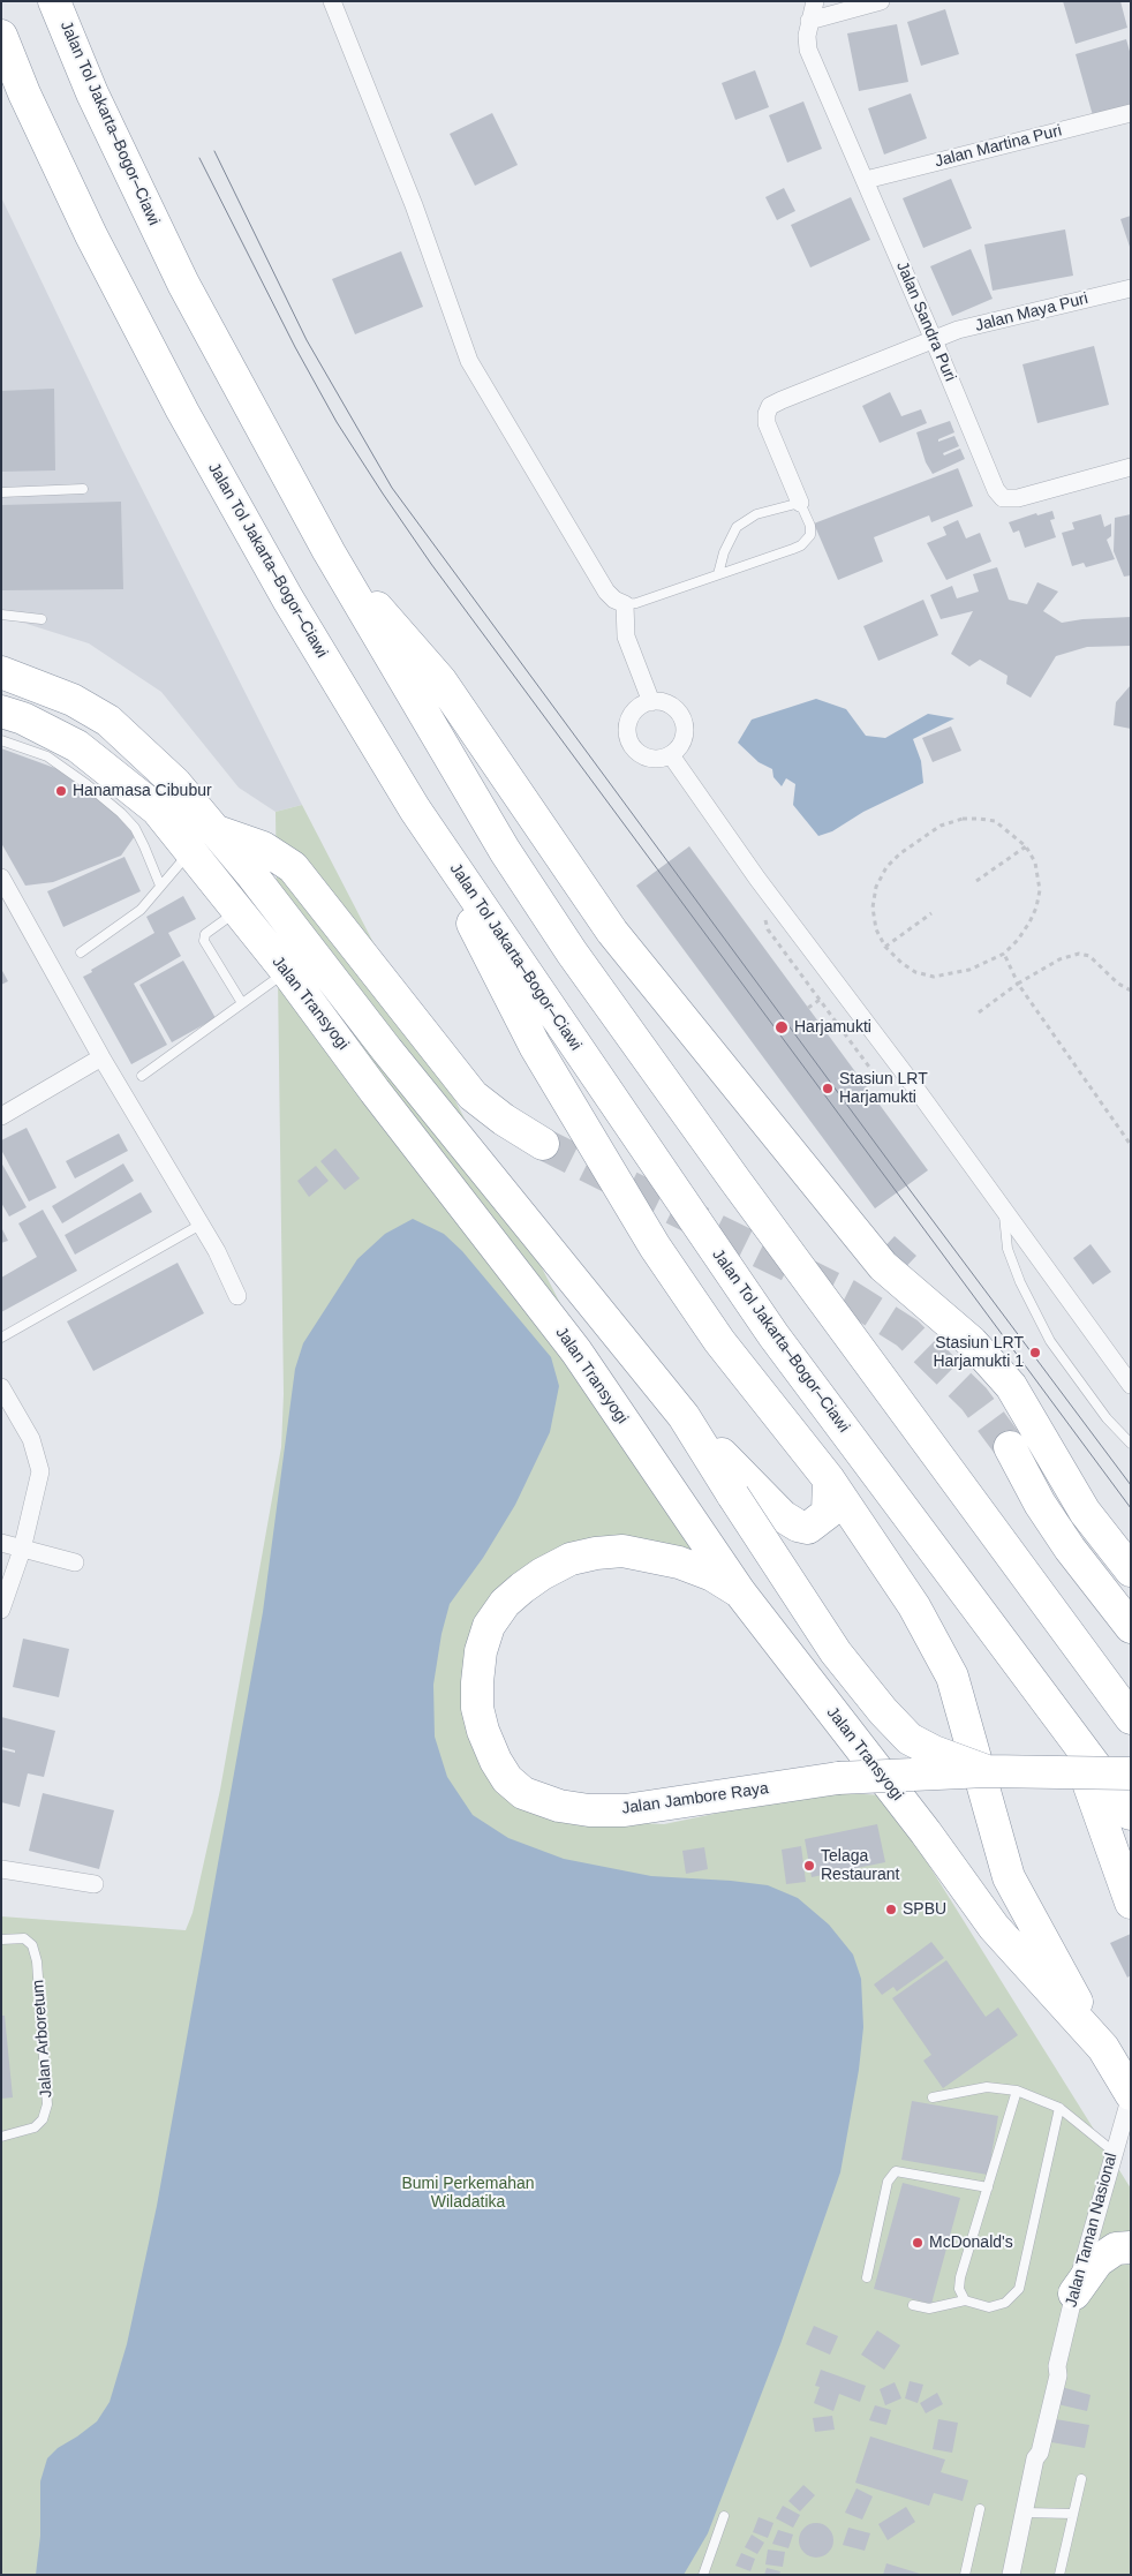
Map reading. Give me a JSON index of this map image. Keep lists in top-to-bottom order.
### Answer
{
  "streets": {
    "highway": ["Jalan Tol Jakarta–Bogor–Ciawi", "Jalan Transyogi", "Jalan Jambore Raya"],
    "street": [
      "Jalan Martina Puri",
      "Jalan Maya Puri",
      "Jalan Sandra Puri",
      "Jalan Taman Nasional"
    ],
    "lane": ["Jalan Arboretum"]
  },
  "crossings": [
    ["Jalan Martina Puri", "Jalan Sandra Puri"],
    ["Jalan Maya Puri", "Jalan Sandra Puri"],
    ["Jalan Transyogi", "Jalan Jambore Raya"],
    ["Jalan Transyogi", "Jalan Taman Nasional"]
  ],
  "parks": ["Bumi Perkemahan Wiladatika"],
  "places": [
    "Hanamasa Cibubur",
    "Harjamukti",
    "Stasiun LRT Harjamukti",
    "Stasiun LRT Harjamukti 1",
    "Telaga Restaurant",
    "SPBU",
    "McDonald's"
  ]
}
